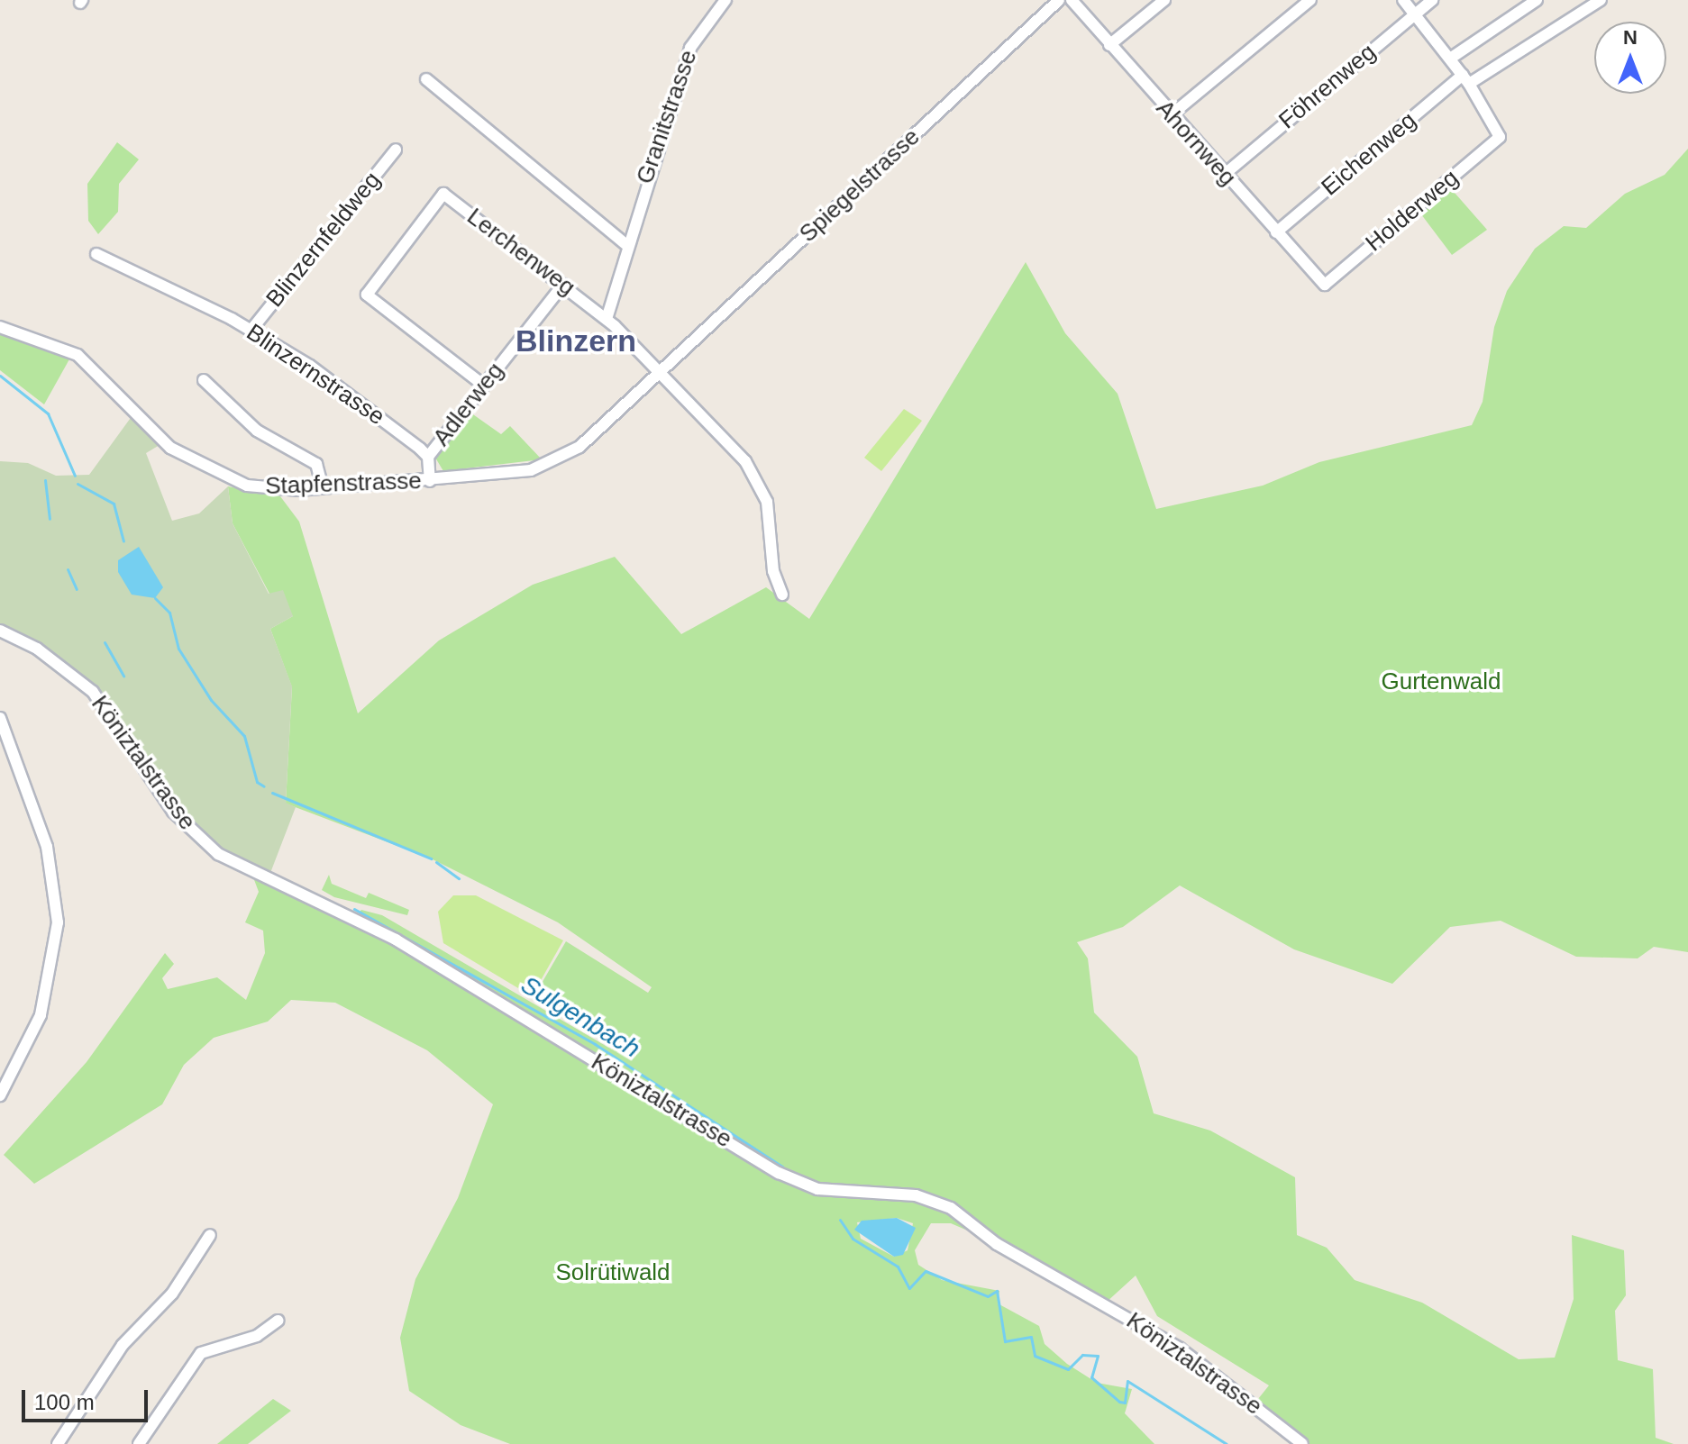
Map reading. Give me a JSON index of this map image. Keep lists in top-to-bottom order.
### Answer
{
  "streets": {
    "street": [
      "Föhrenweg",
      "Granitstrasse",
      "Ahornweg",
      "Eichenweg",
      "Spiegelstrasse",
      "Holderweg",
      "Blinzernfeldweg",
      "Lerchenweg",
      "Blinzernstrasse",
      "Adlerweg",
      "Stapfenstrasse",
      "Köniztalstrasse"
    ]
  },
  "crossings": [
    ["Föhrenweg", "Ahornweg"],
    ["Granitstrasse", "Lerchenweg"],
    ["Ahornweg", "Eichenweg"],
    ["Ahornweg", "Holderweg"],
    ["Eichenweg", "Holderweg"],
    ["Spiegelstrasse", "Lerchenweg"],
    ["Spiegelstrasse", "Stapfenstrasse"],
    ["Blinzernfeldweg", "Blinzernstrasse"],
    ["Lerchenweg", "Adlerweg"],
    ["Lerchenweg", "Stapfenstrasse"],
    ["Blinzernstrasse", "Adlerweg"]
  ],
  "districts": ["Blinzern"],
  "water": ["Sulgenbach"],
  "parks": ["Gurtenwald", "Solrütiwald"],
  "scale_bar": "100 m",
  "north": "top"
}
